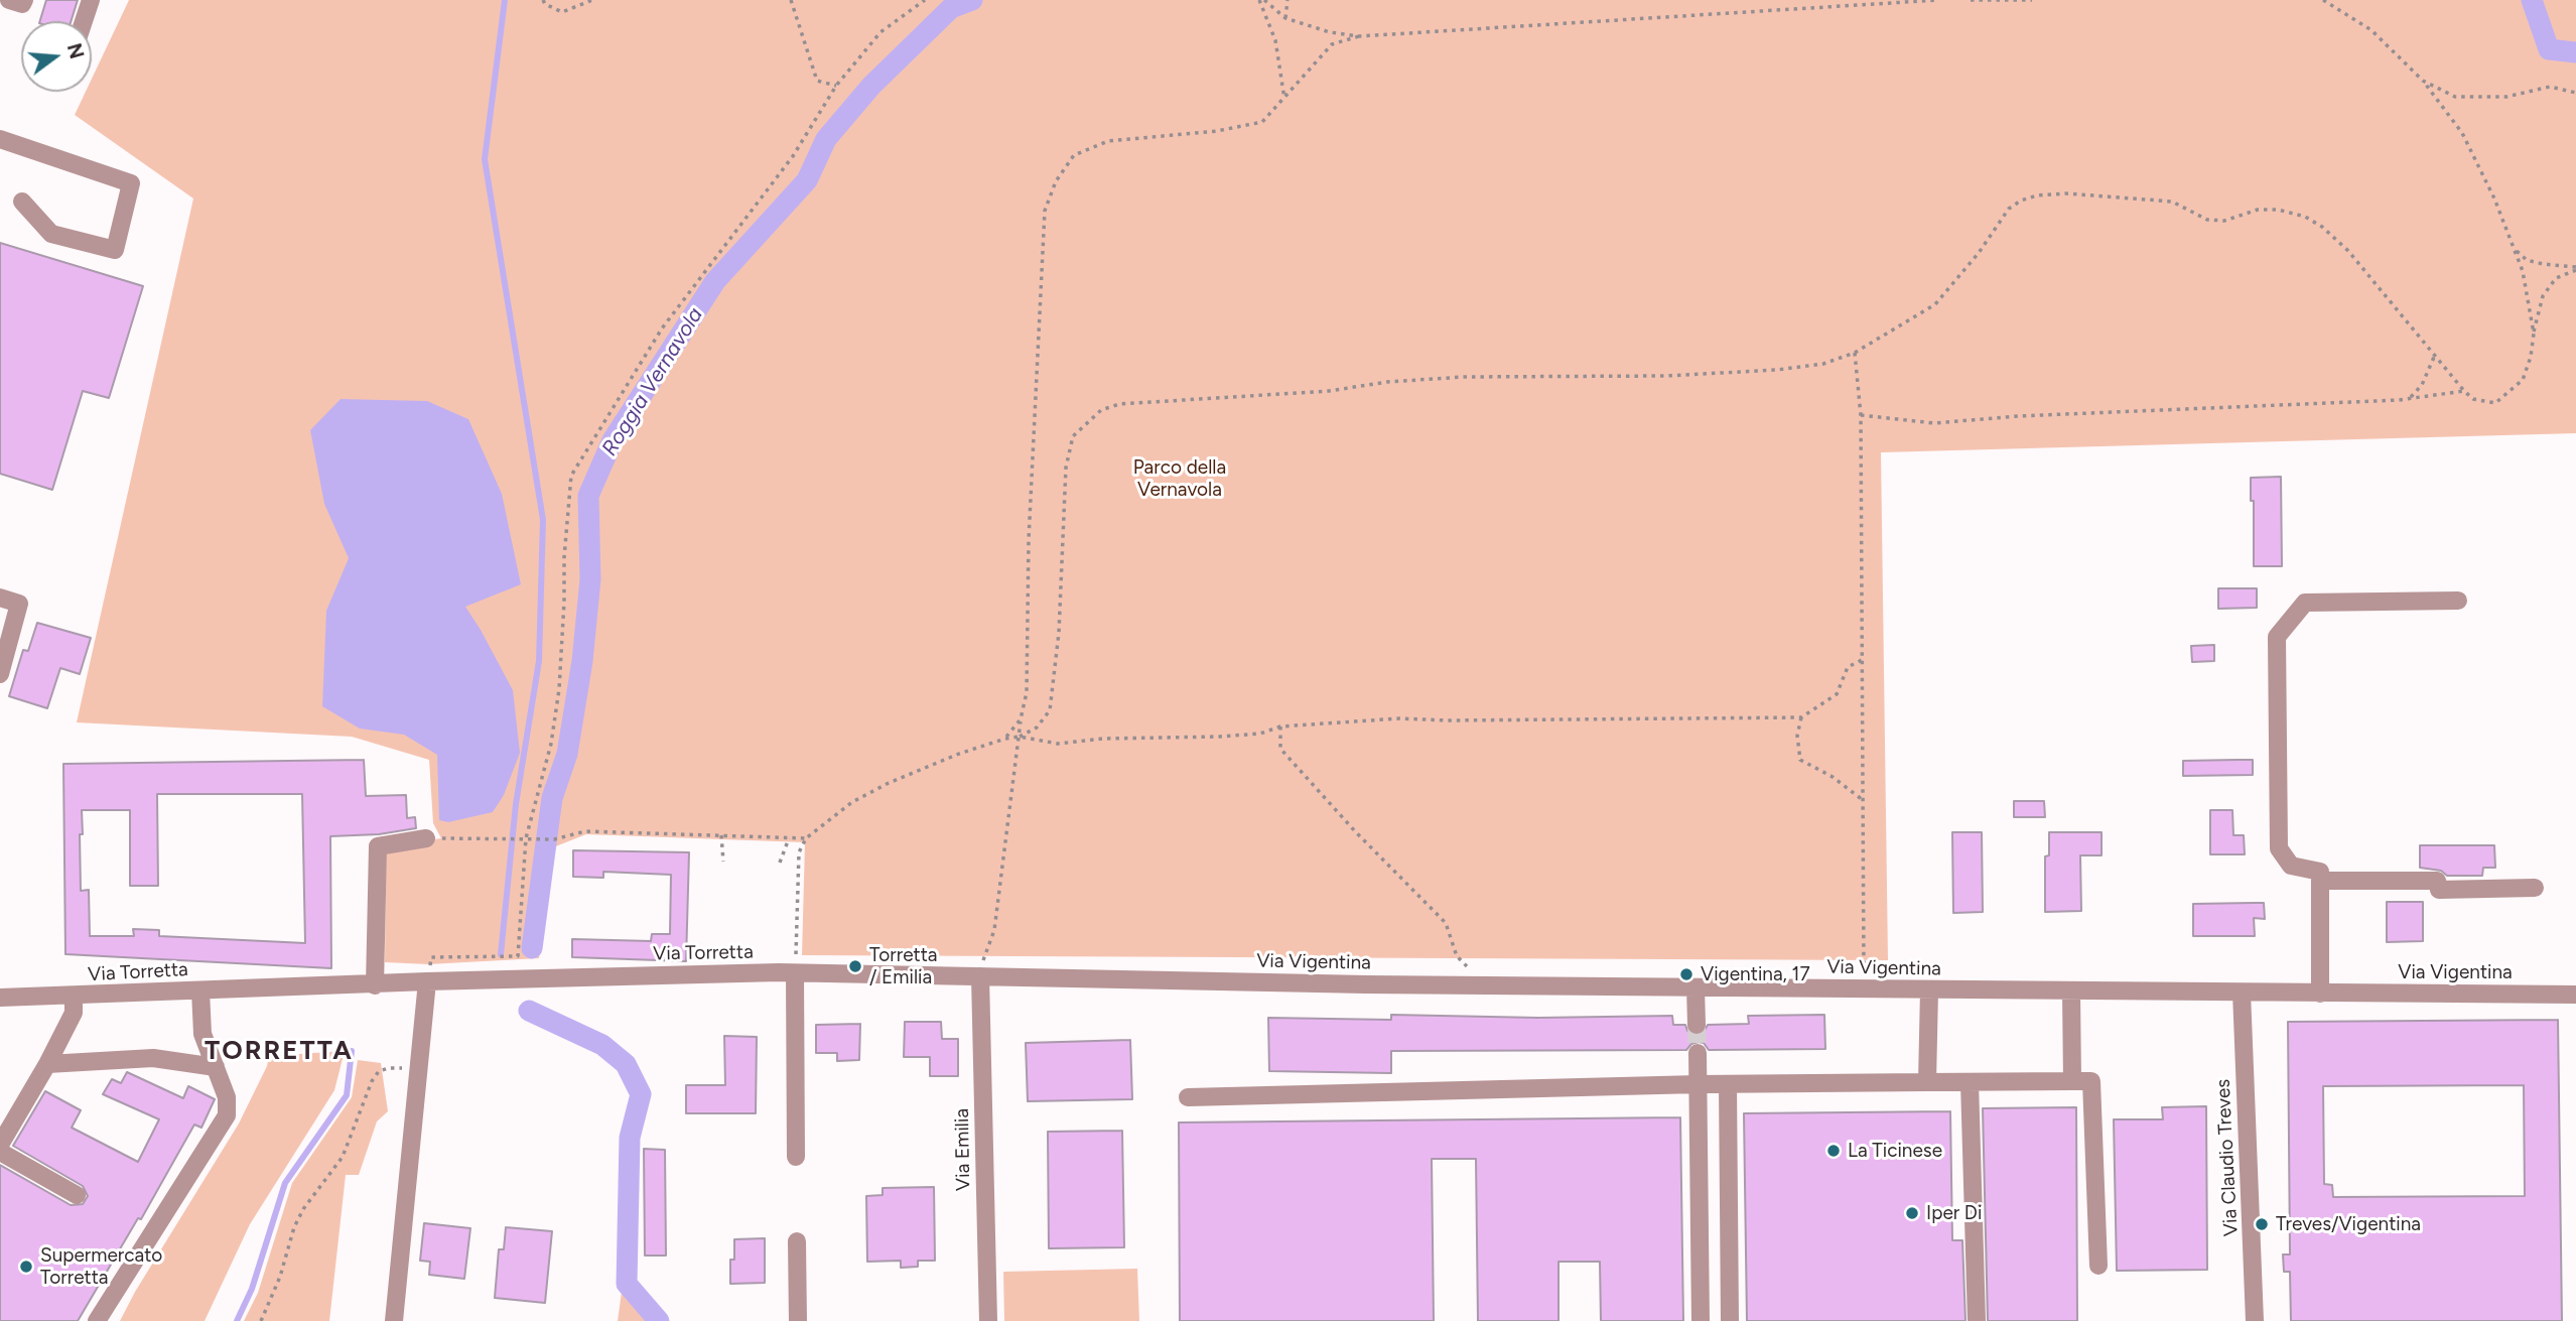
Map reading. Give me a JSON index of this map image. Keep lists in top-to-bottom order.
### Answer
{
  "streets": {
    "street": [
      "Via Torretta",
      "Via Vigentina",
      "Via Emilia",
      "Via Claudio Treves"
    ]
  },
  "crossings": [
    ["Via Torretta", "Via Vigentina"],
    ["Via Torretta", "Via Emilia"],
    ["Via Vigentina", "Via Emilia"],
    ["Via Vigentina", "Via Claudio Treves"]
  ],
  "districts": ["TORRETTA"],
  "water": ["Roggia Vernavola"],
  "parks": ["Parco della Vernavola"],
  "places": [
    "Torretta / Emilia",
    "Vigentina, 17",
    "La Ticinese",
    "Iper Di",
    "Treves/Vigentina",
    "Supermercato Torretta"
  ],
  "north": "right"
}
